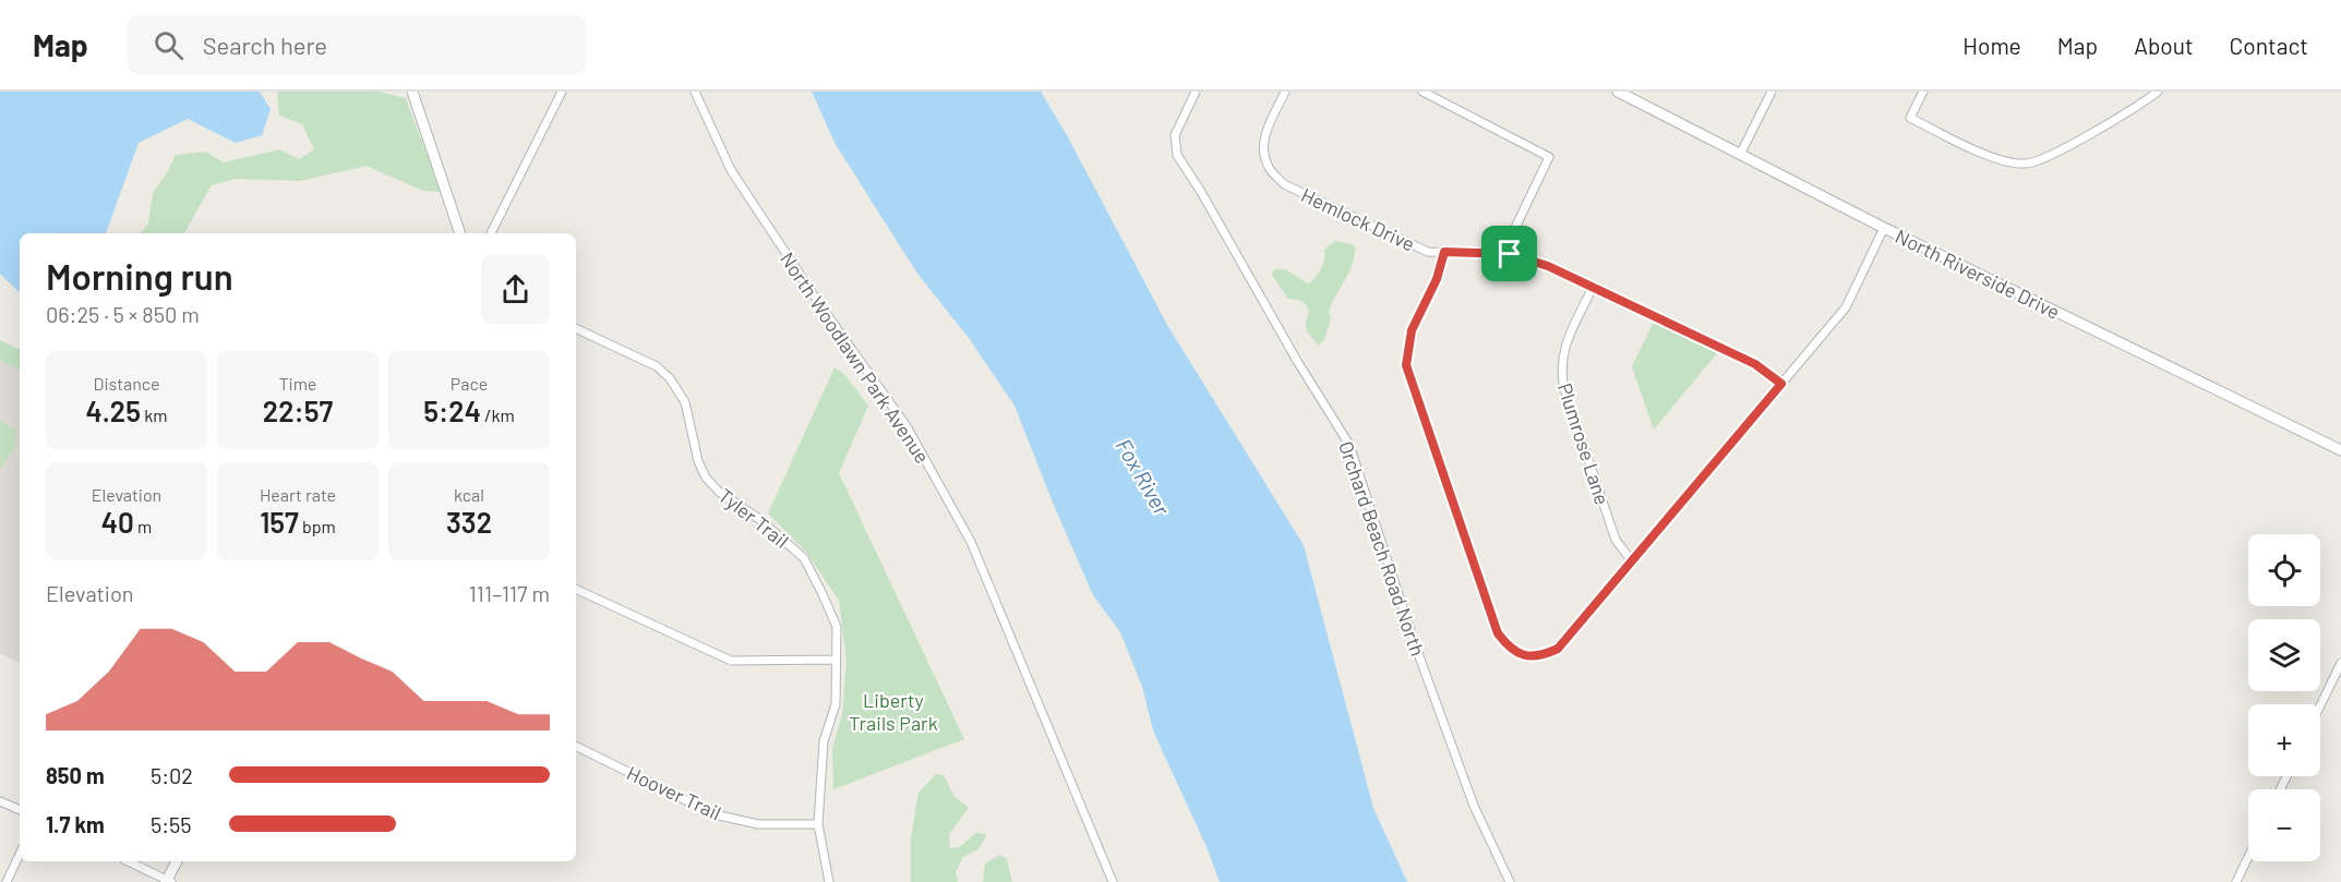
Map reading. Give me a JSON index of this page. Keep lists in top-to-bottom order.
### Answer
{
  "streets": {
    "street": [
      "Hemlock Drive",
      "North Riverside Drive",
      "North Woodlawn Park Avenue",
      "Plumrose Lane",
      "Tyler Trail",
      "Orchard Beach Road North",
      "Hoover Trail"
    ]
  },
  "crossings": [
    ["Hemlock Drive", "Plumrose Lane"],
    ["Tyler Trail", "Hoover Trail"]
  ],
  "water": ["Fox River"],
  "parks": ["Liberty Trails Park"],
  "page": {
    "header": "Map",
    "search": "Search here",
    "nav": [
      "Home",
      "Map",
      "About",
      "Contact"
    ],
    "heading": ["Morning run", "06:25 · 5 × 850 m"],
    "stats": [
      ["Distance", "4.25 km"],
      ["Time", "22:57"],
      ["Pace", "5:24 /km"],
      ["Elevation", "40 m"],
      ["Heart rate", "157 bpm"],
      ["kcal", "332"]
    ],
    "map_buttons": ["+", "−"],
    "chart": ["Elevation", "111–117 m"],
    "list": [
      {
        "name": "850 m",
        "note": "5:02"
      },
      {
        "name": "1.7 km",
        "note": "5:55"
      }
    ]
  }
}
